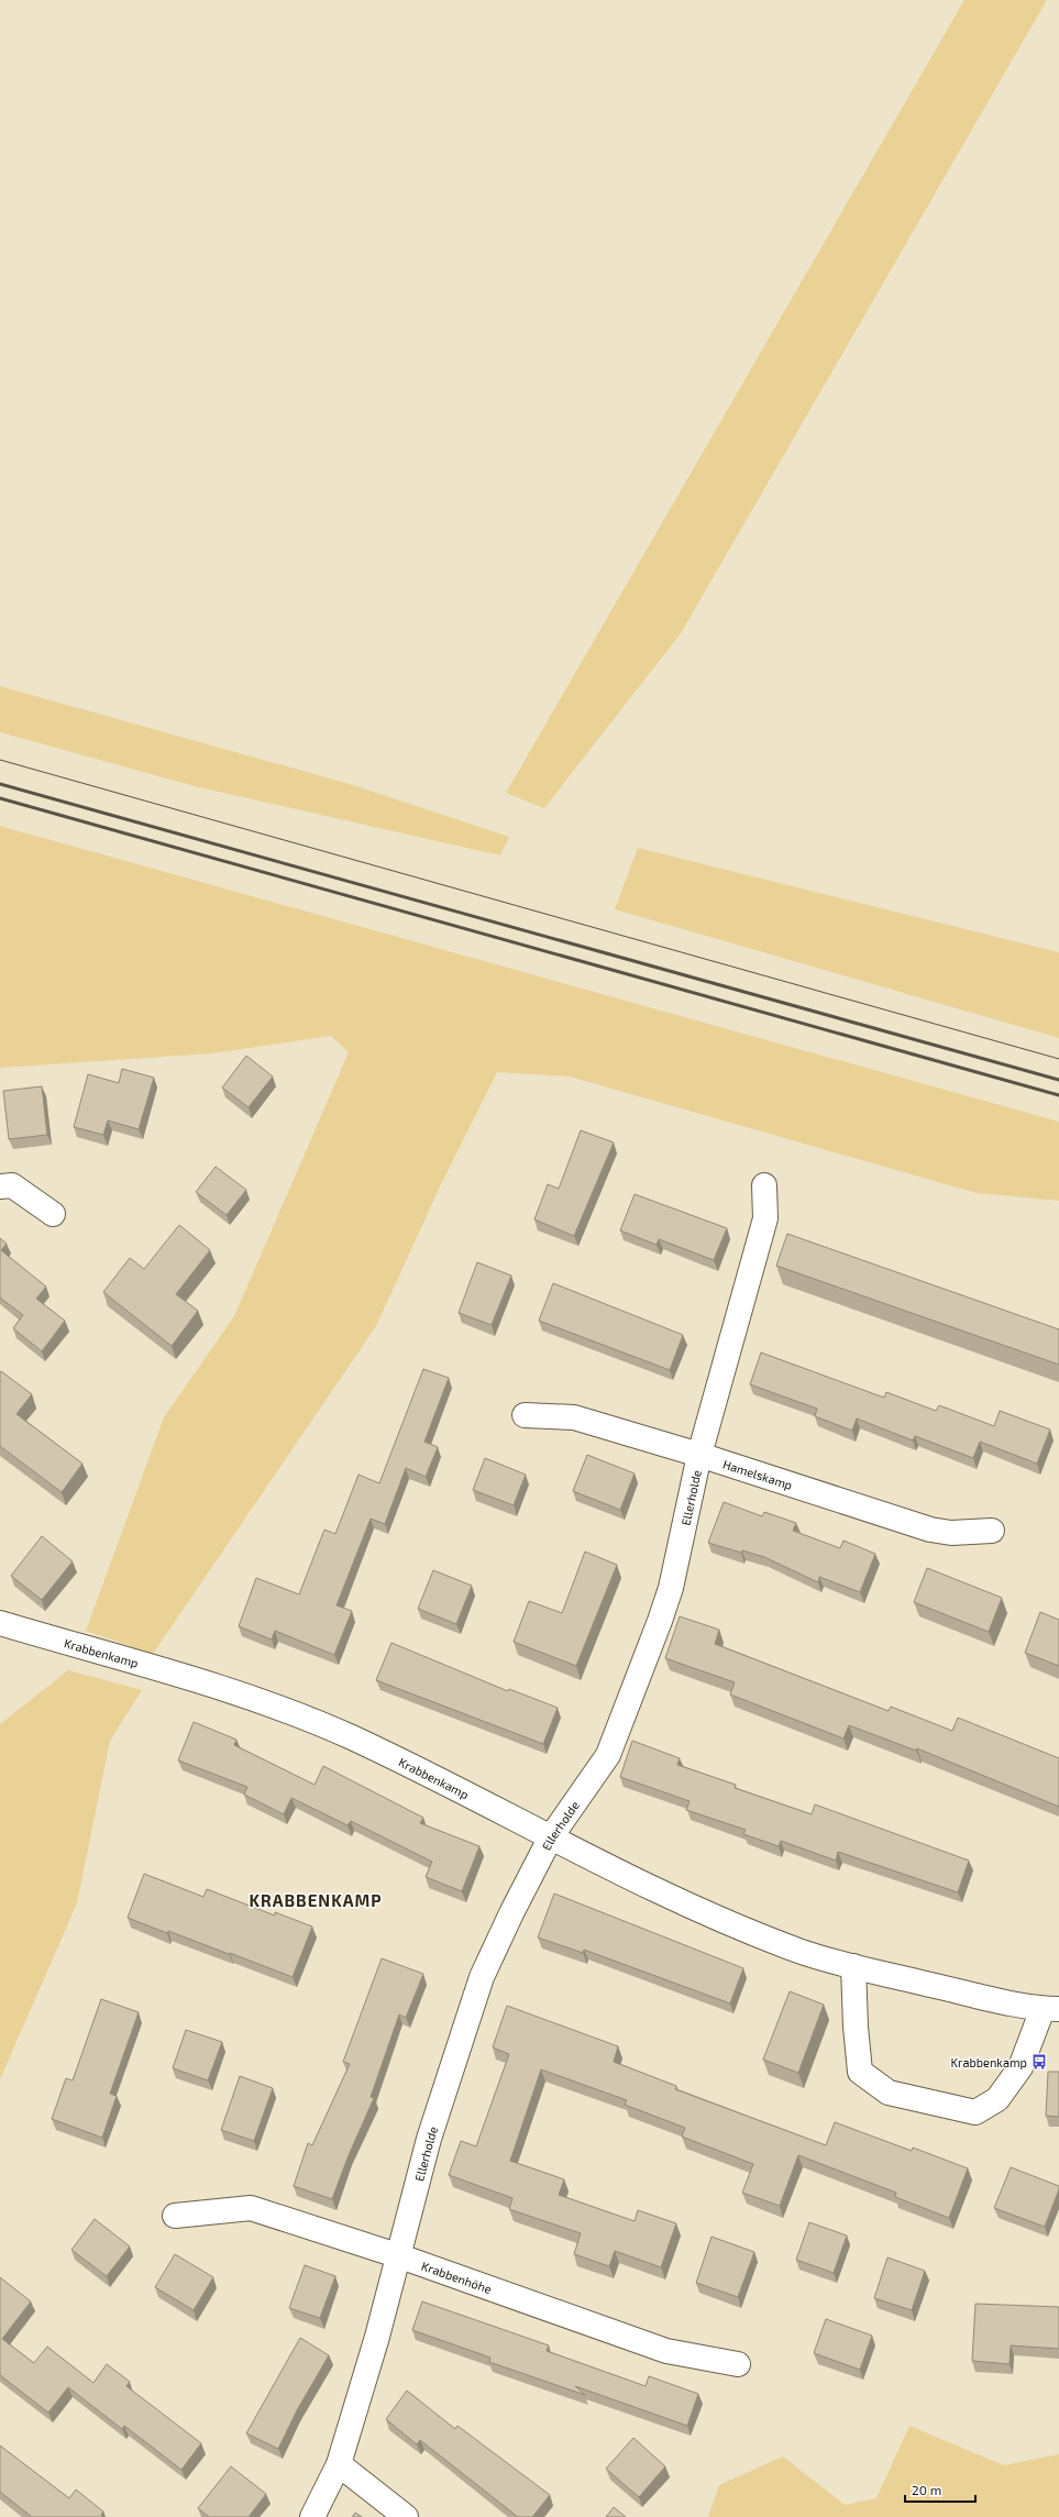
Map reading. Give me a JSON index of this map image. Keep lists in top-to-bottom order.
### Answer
{
  "streets": {
    "street": [
      "Hamelskamp",
      "Ellerholde",
      "Krabbenkamp",
      "Krabbenhöhe"
    ]
  },
  "crossings": [
    ["Hamelskamp", "Ellerholde"],
    ["Ellerholde", "Krabbenkamp"],
    ["Ellerholde", "Krabbenhöhe"]
  ],
  "districts": ["KRABBENKAMP"],
  "places": {
    "bus stop": ["Krabbenkamp"]
  },
  "scale_bar": "20 m"
}
